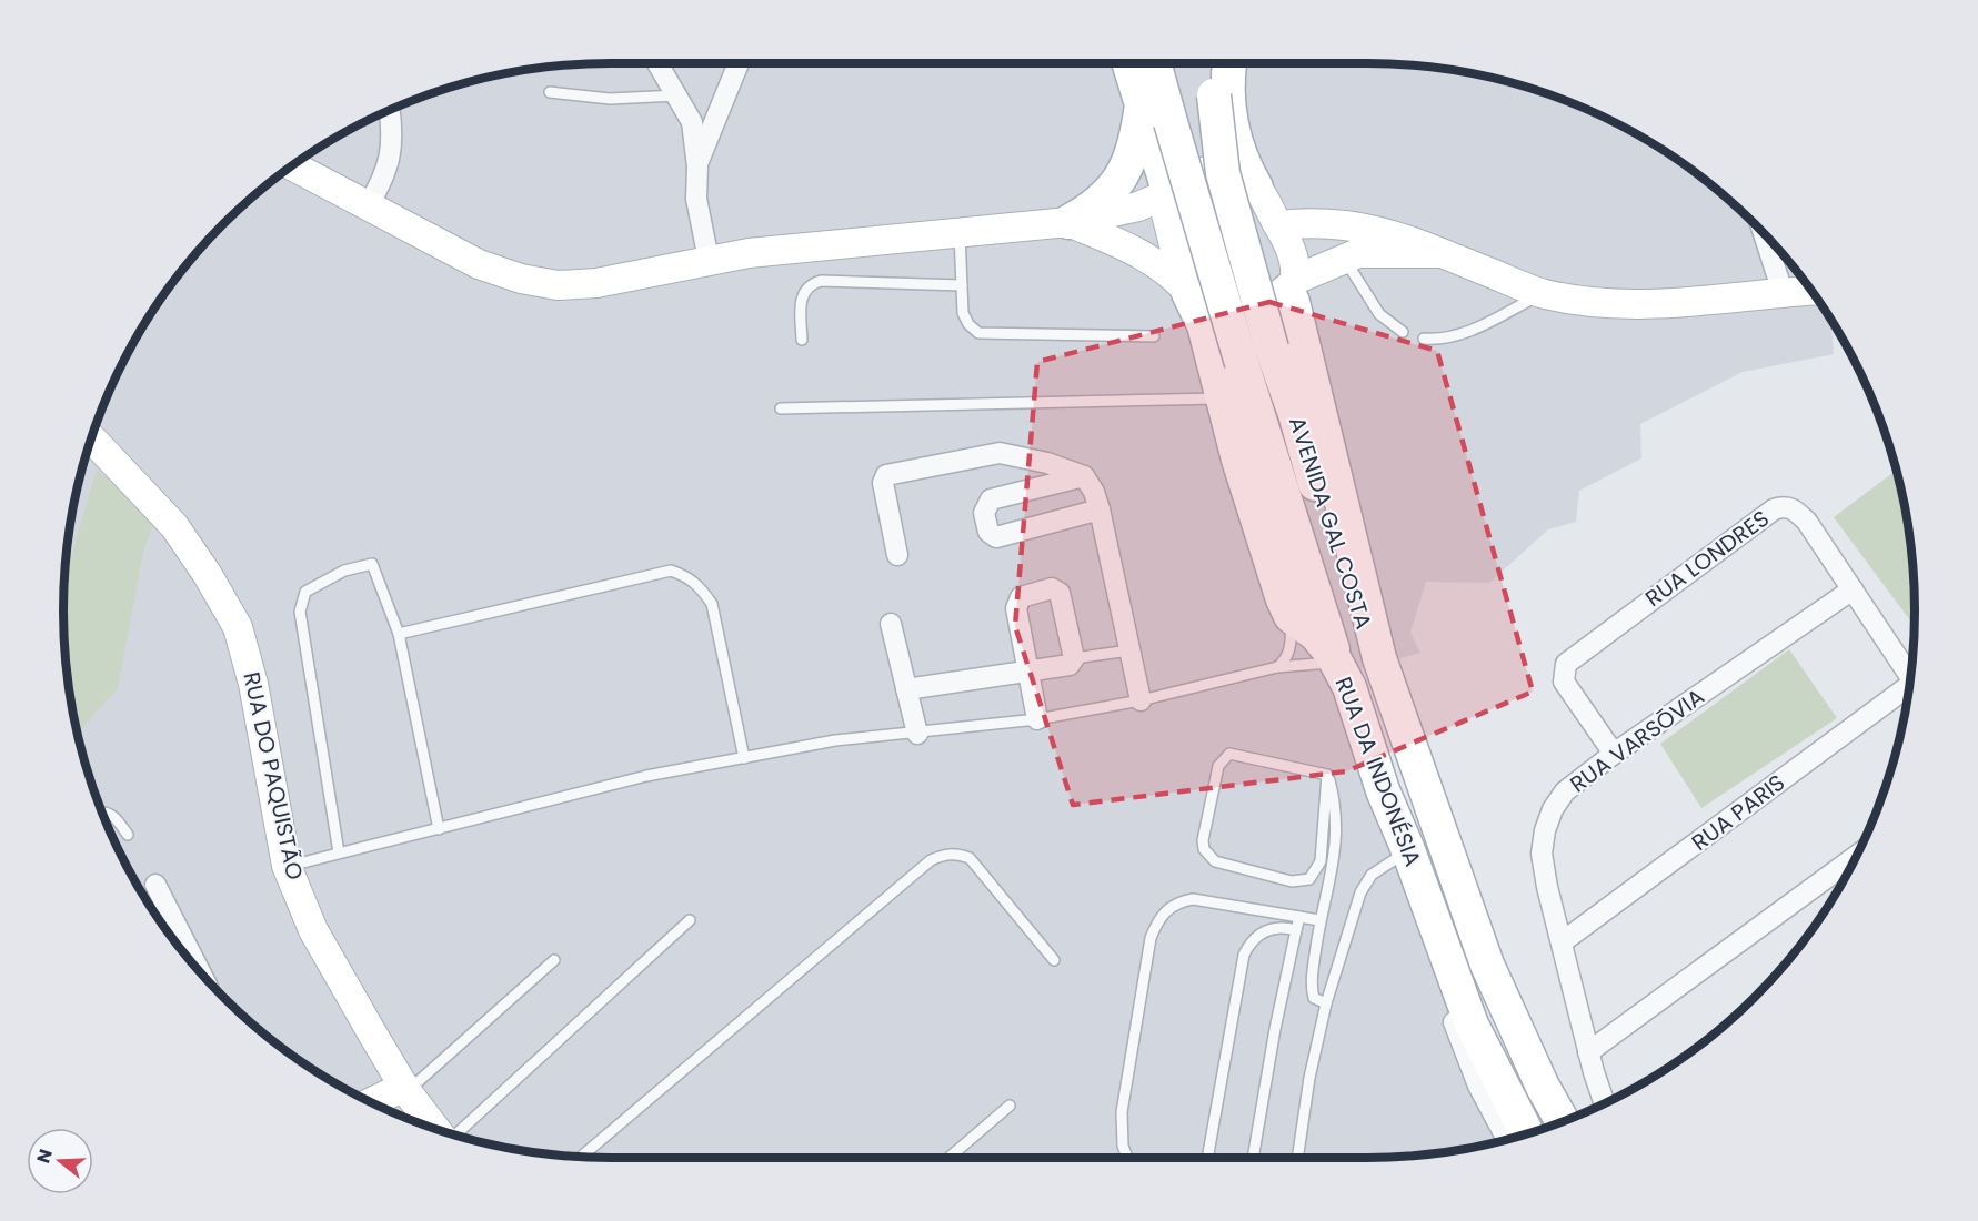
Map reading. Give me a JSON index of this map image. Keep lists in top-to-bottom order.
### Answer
{
  "streets": {
    "main road": ["AVENIDA GAL COSTA", "RUA DA INDONÉSIA", "RUA DO PAQUISTÃO"],
    "street": ["RUA LONDRES", "RUA VARSŌVIA", "RUA PARIS"]
  },
  "crossings": [
    ["AVENIDA GAL COSTA", "RUA DA INDONÉSIA"],
    ["RUA LONDRES", "RUA VARSŌVIA"],
    ["RUA VARSŌVIA", "RUA PARIS"]
  ],
  "north": "left"
}
